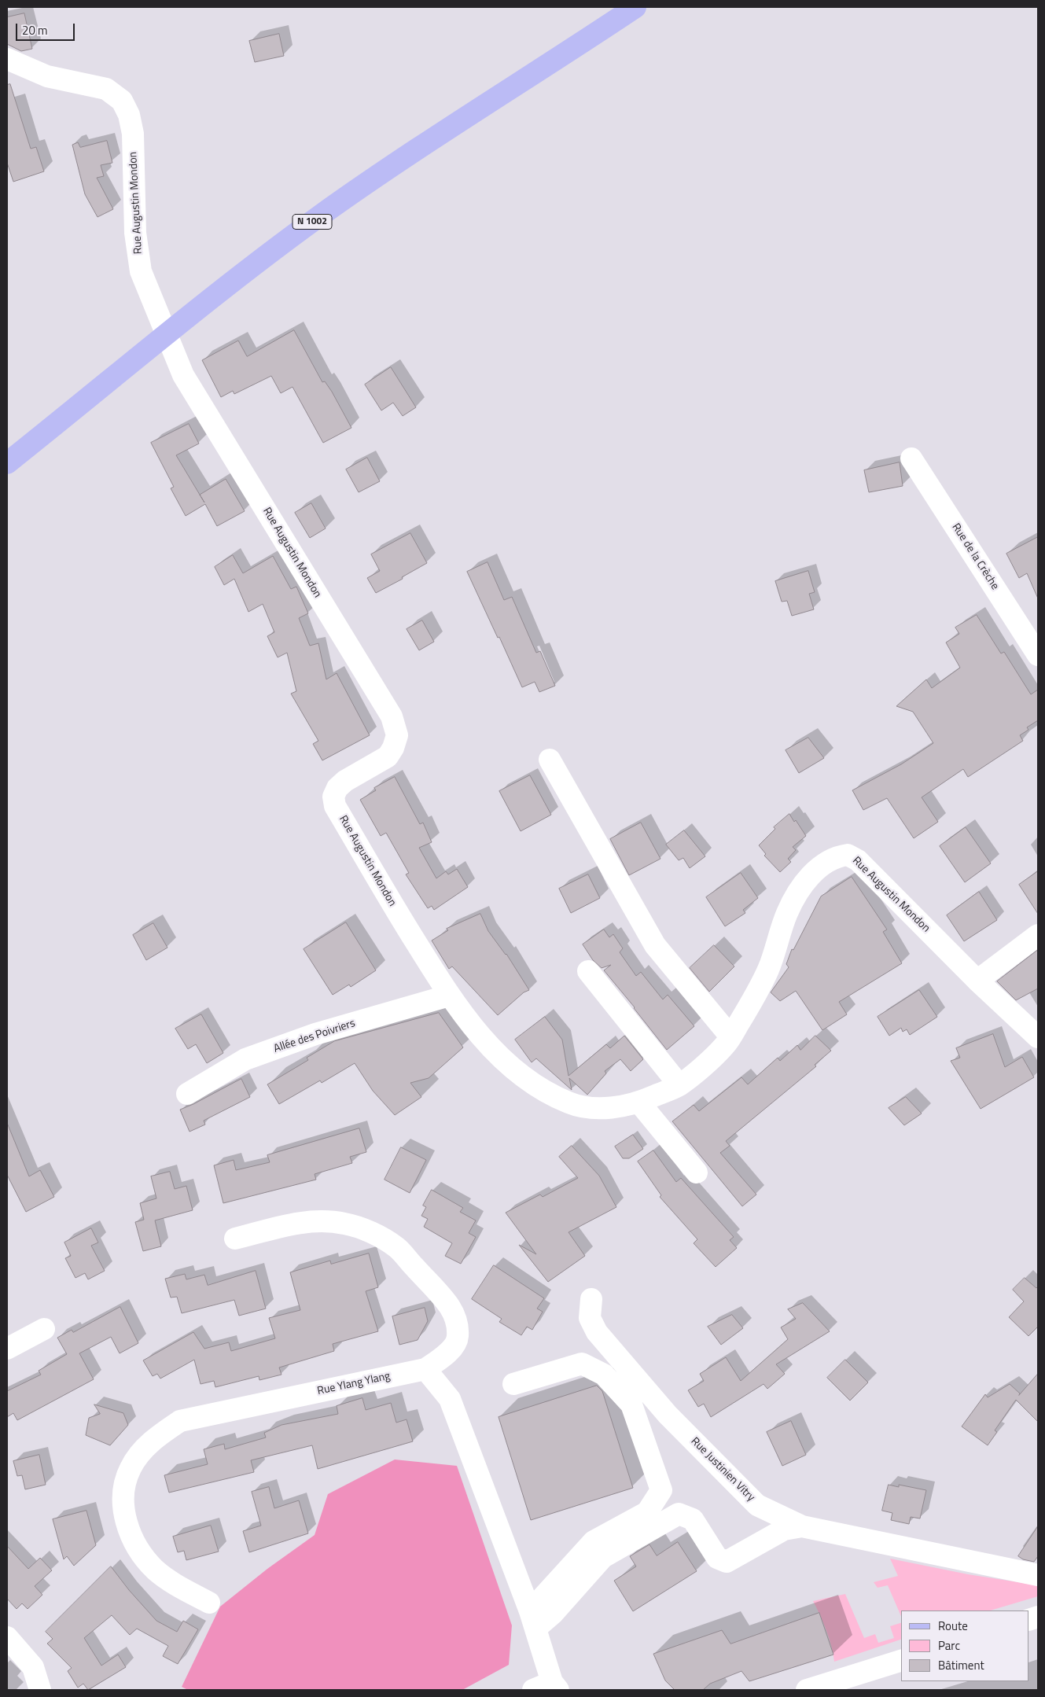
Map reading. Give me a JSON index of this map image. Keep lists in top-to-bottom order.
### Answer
{
  "streets": {
    "main road": ["N 1002"],
    "street": [
      "Rue Augustin Mondon",
      "Rue de la Crèche",
      "Allée des Poivriers",
      "Rue Ylang Ylang",
      "Rue Justinien Vitry"
    ]
  },
  "crossings": [
    ["Rue Augustin Mondon", "Allée des Poivriers"]
  ],
  "legend": ["Route", "Parc", "Bâtiment"],
  "scale_bar": "20 m"
}
